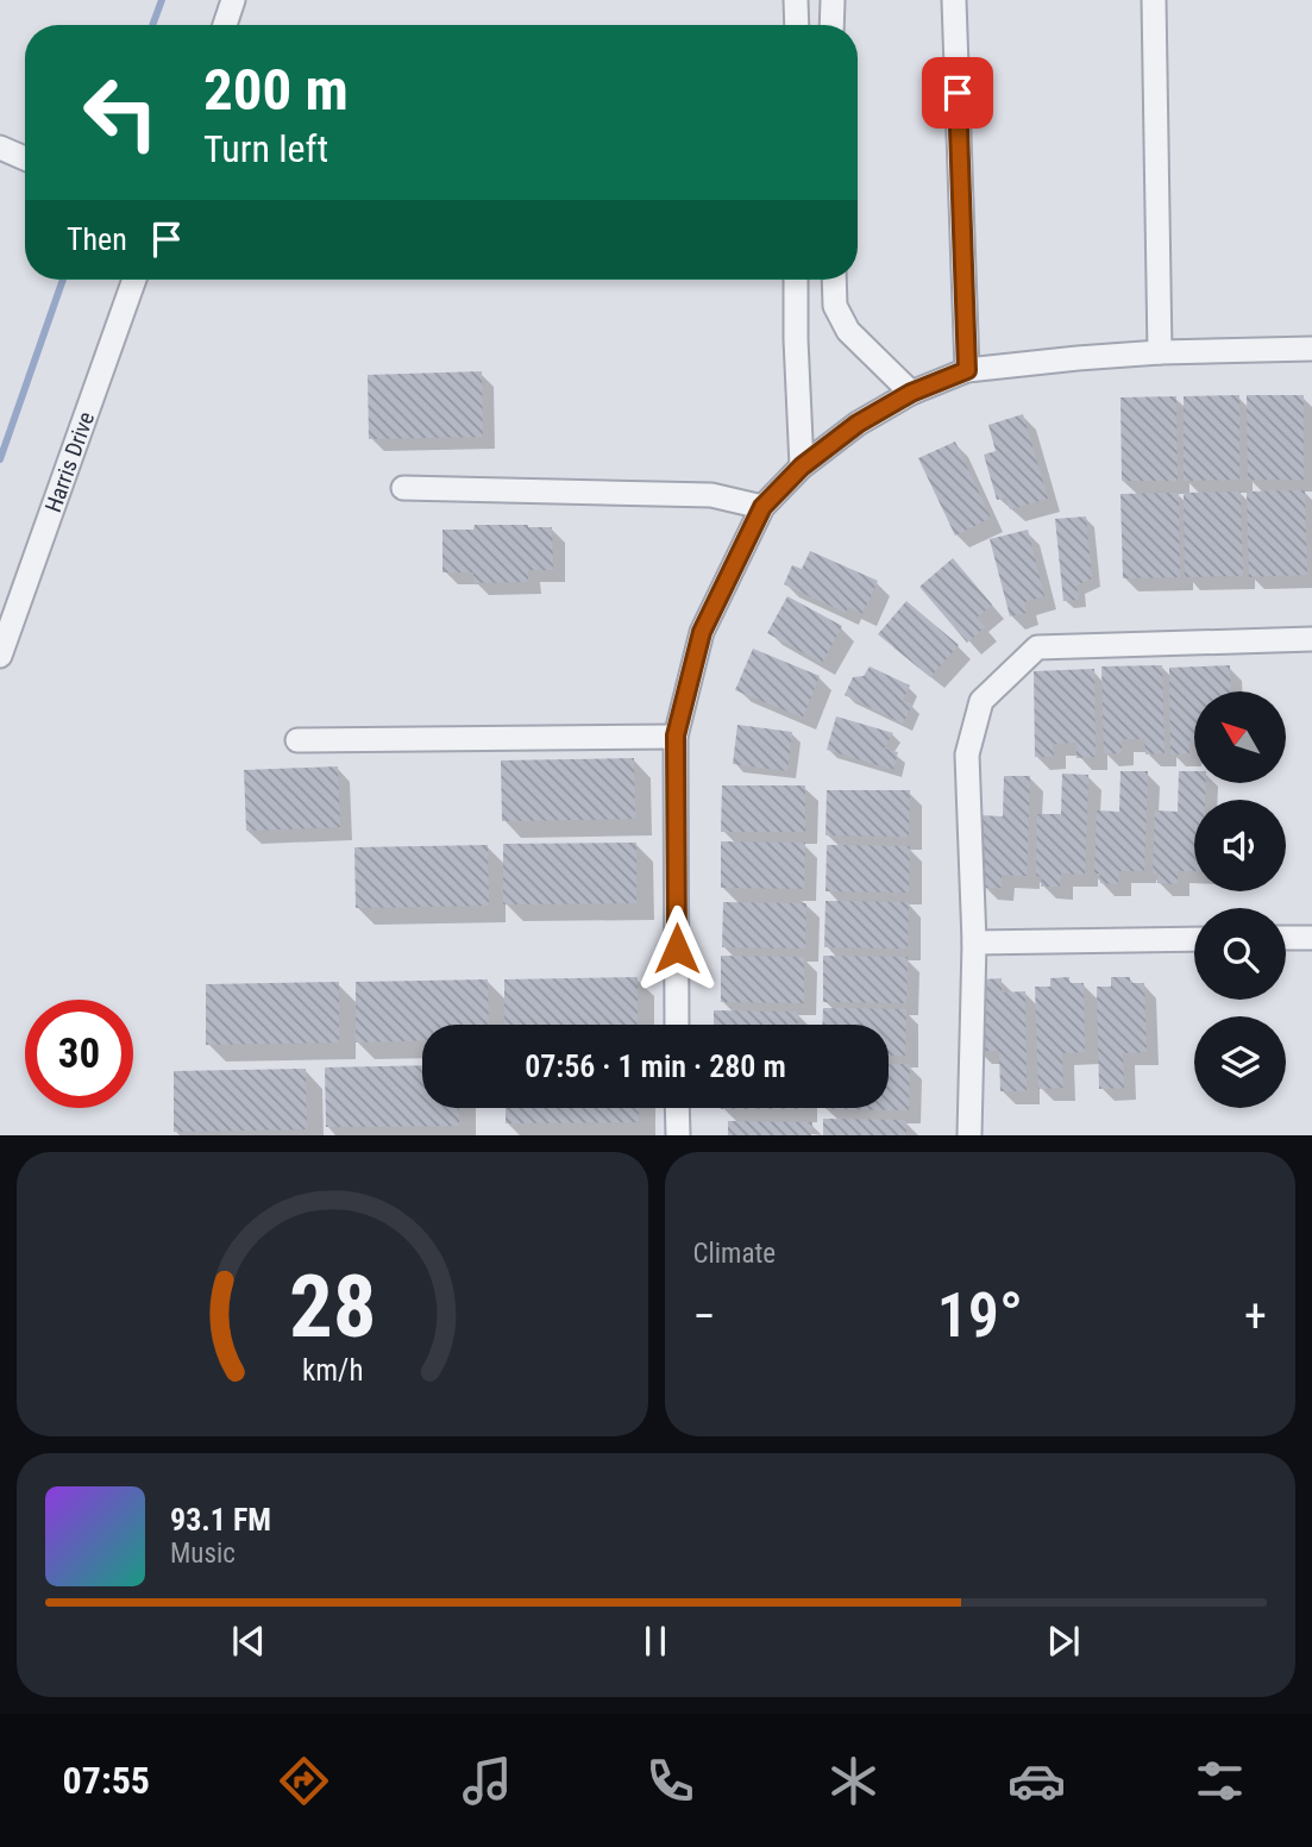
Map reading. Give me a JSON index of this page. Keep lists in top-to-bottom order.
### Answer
{
  "streets": {
    "street": ["Harris Drive"]
  },
  "north": "top left",
  "page": {
    "turn": ["200 m", "Turn left"],
    "then": "Then",
    "limit": "30",
    "trip": "07:56 · 1 min · 280 m",
    "tile": "Climate",
    "heat": ["−", "19°", "+"],
    "song": ["93.1 FM", "Music"],
    "tabs": "07:55",
    "gauge": ["28", "km/h"]
  }
}
